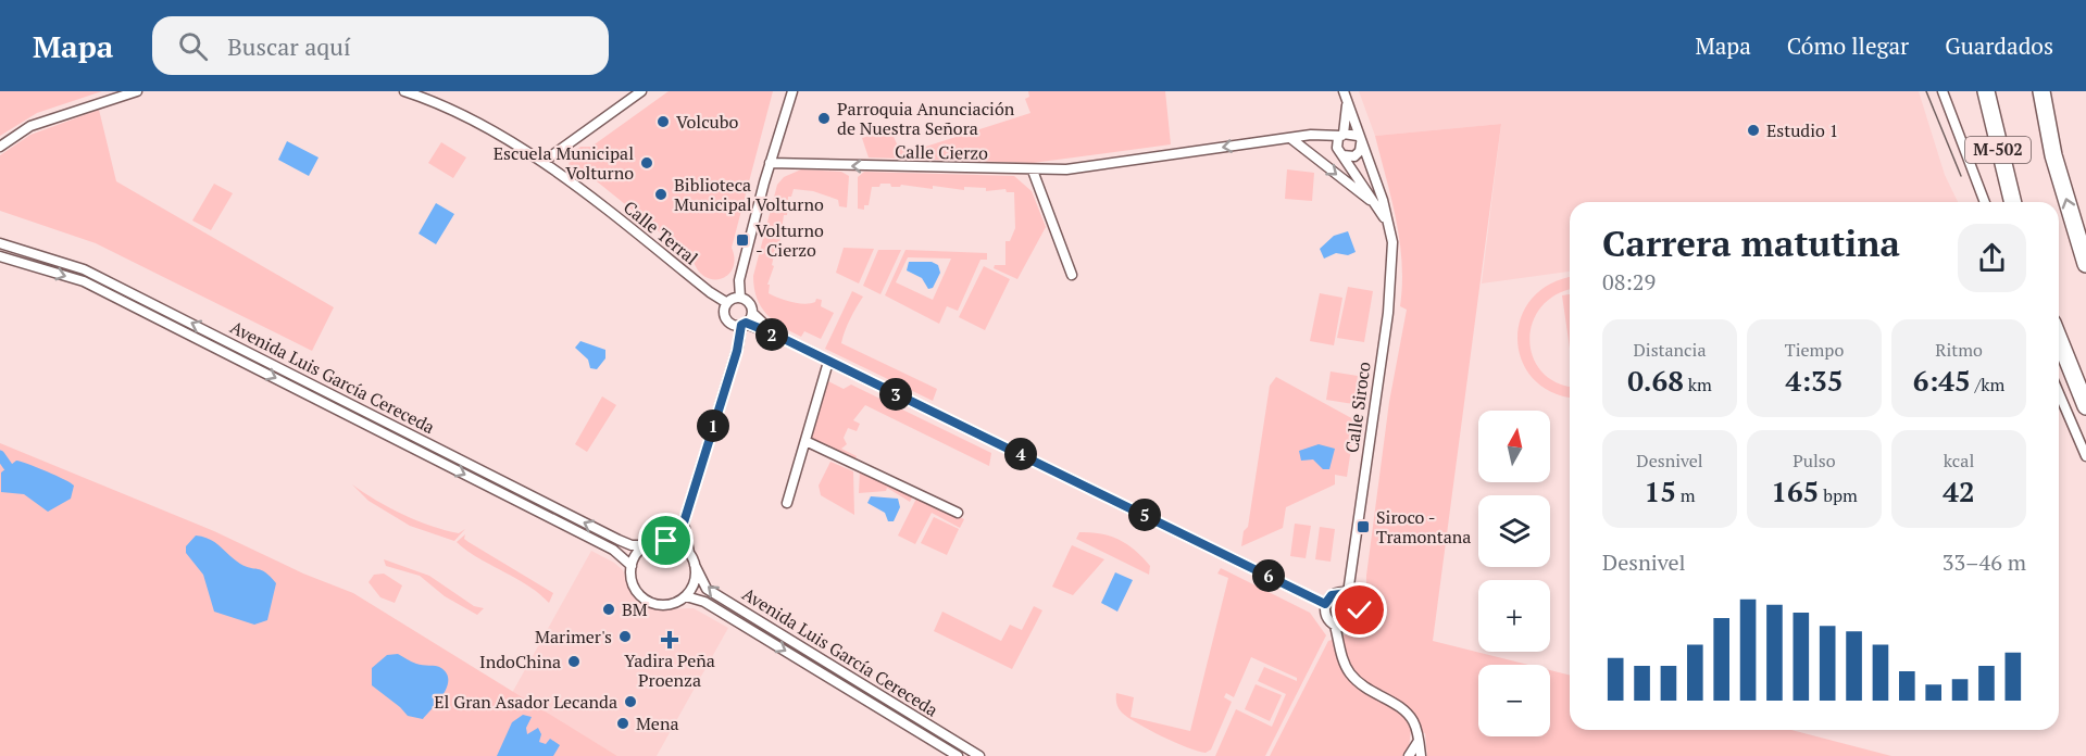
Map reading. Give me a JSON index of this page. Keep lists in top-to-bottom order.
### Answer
{
  "streets": {
    "highway": ["M-502"],
    "street": [
      "Calle Cierzo",
      "Calle Terral",
      "Avenida Luis García Cereceda",
      "Calle Siroco"
    ]
  },
  "crossings": [
    ["Calle Cierzo", "Calle Siroco"]
  ],
  "one_way": ["Calle Cierzo"],
  "places": {
    "other": [
      "Parroquia Anunciación de Nuestra Señora",
      "Volcubo",
      "Estudio 1",
      "Escuela Municipal Volturno",
      "Biblioteca Municipal Volturno",
      "BM",
      "Marimer's",
      "IndoChina",
      "El Gran Asador Lecanda",
      "Mena"
    ],
    "transit": ["Volturno - Cierzo", "Siroco - Tramontana"],
    "health": ["Yadira Peña Proenza"]
  },
  "north": "top",
  "page": {
    "header": "Mapa",
    "search": "Buscar aquí",
    "nav": ["Mapa", "Cómo llegar", "Guardados"],
    "heading": ["Carrera matutina", "08:29"],
    "stats": [
      ["Distancia", "0.68 km"],
      ["Tiempo", "4:35"],
      ["Ritmo", "6:45 /km"],
      ["Desnivel", "15 m"],
      ["Pulso", "165 bpm"],
      ["kcal", "42"]
    ],
    "pins": [
      "2",
      "3",
      "1",
      "4",
      "5",
      "6"
    ],
    "map_buttons": ["+", "−"],
    "chart": ["Desnivel", "33–46 m"]
  }
}
